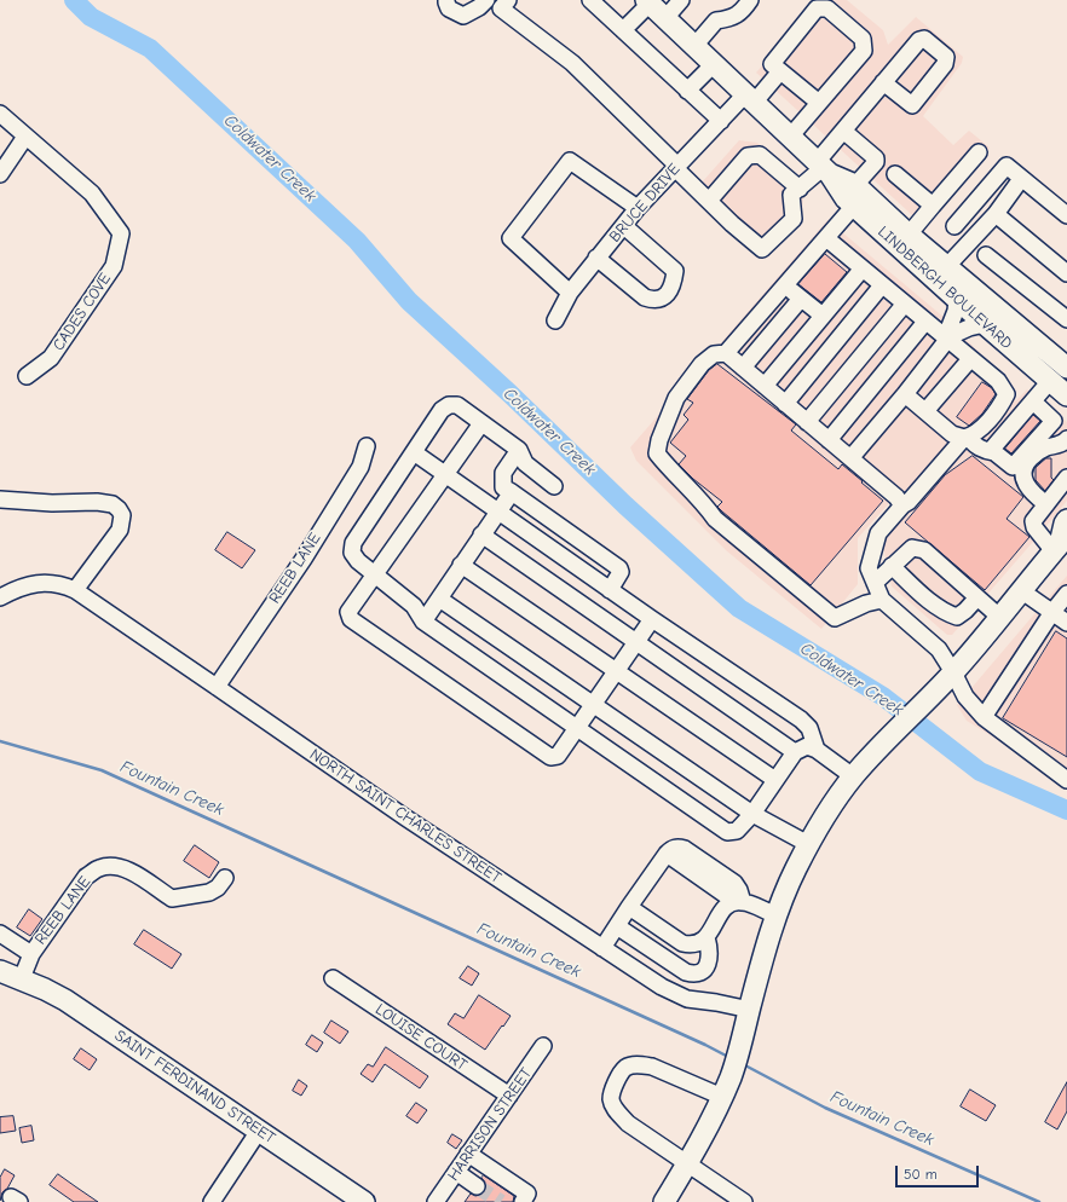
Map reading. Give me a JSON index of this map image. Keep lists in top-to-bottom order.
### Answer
{
  "streets": {
    "main road": ["LINDBERGH BOULEVARD", "SAINT FERDINAND STREET"],
    "street": [
      "BRUCE DRIVE",
      "CADES COVE",
      "REEB LANE",
      "NORTH SAINT CHARLES STREET",
      "LOUISE COURT",
      "HARRISON STREET"
    ]
  },
  "crossings": [
    ["BRUCE DRIVE", "LINDBERGH BOULEVARD"],
    ["REEB LANE", "NORTH SAINT CHARLES STREET"],
    ["REEB LANE", "SAINT FERDINAND STREET"],
    ["LOUISE COURT", "HARRISON STREET"]
  ],
  "water": ["Coldwater Creek", "Fountain Creek"],
  "scale_bar": "50 m"
}
